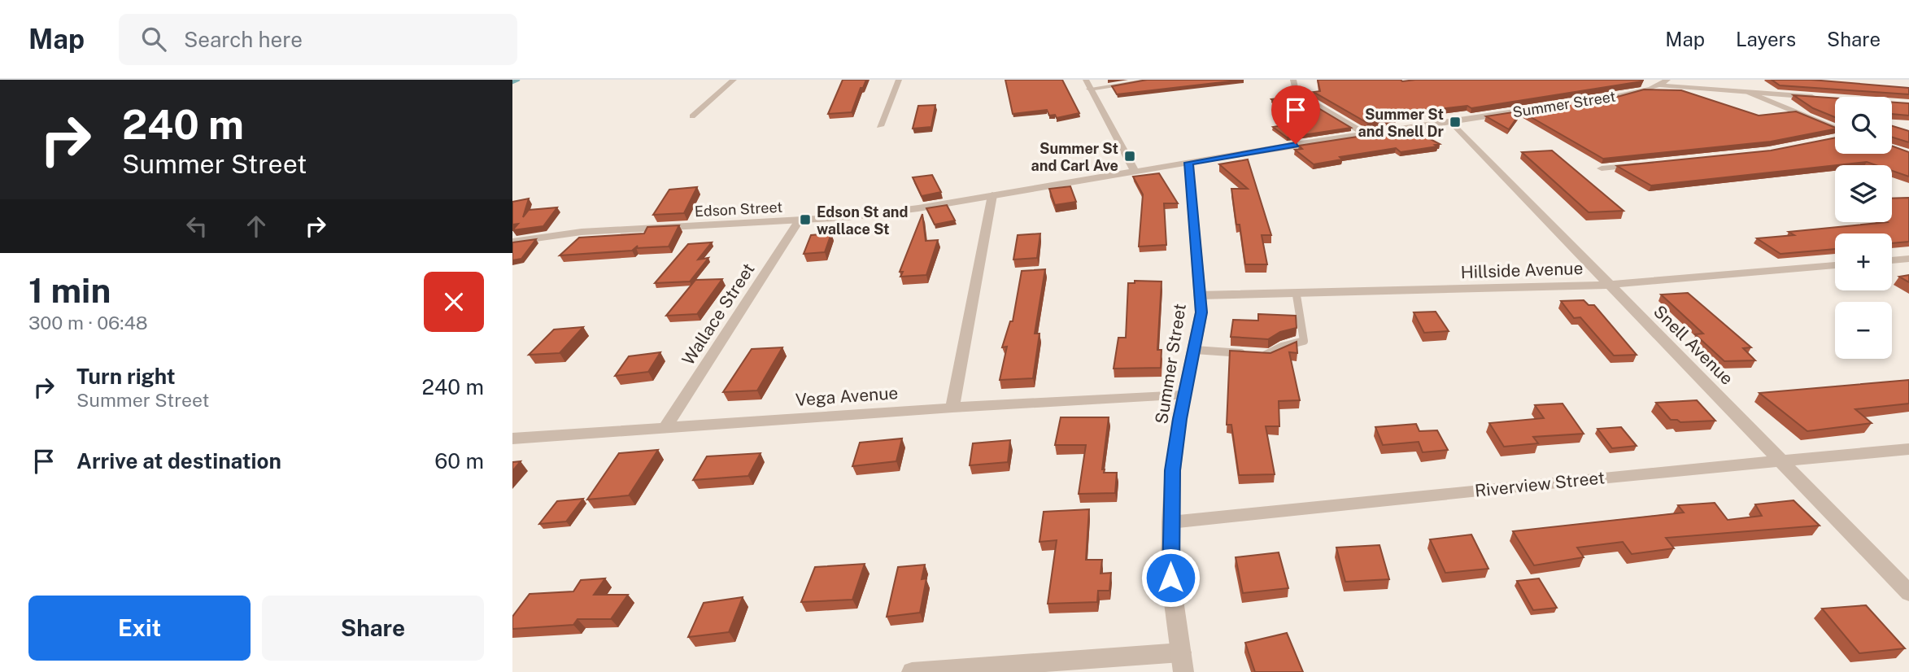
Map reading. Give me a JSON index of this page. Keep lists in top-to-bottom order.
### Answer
{
  "streets": {
    "street": [
      "Summer Street",
      "Edson Street",
      "Hillside Avenue",
      "Wallace Street",
      "Snell Avenue",
      "Vega Avenue",
      "Riverview Street"
    ]
  },
  "crossings": [
    ["Summer Street", "Edson Street"],
    ["Summer Street", "Hillside Avenue"],
    ["Summer Street", "Snell Avenue"],
    ["Summer Street", "Vega Avenue"],
    ["Summer Street", "Riverview Street"],
    ["Edson Street", "Wallace Street"],
    ["Hillside Avenue", "Snell Avenue"],
    ["Wallace Street", "Vega Avenue"],
    ["Snell Avenue", "Riverview Street"]
  ],
  "places": {
    "transit": ["Summer St and Snell Dr", "Summer St and Carl Ave", "Edson St and wallace St"]
  },
  "page": {
    "header": "Map",
    "search": "Search here",
    "nav": ["Map", "Layers", "Share"],
    "turn": ["240 m", "Summer Street"],
    "map_buttons": ["+", "−"],
    "heading": ["1 min", "300 m · 06:48"],
    "list": [
      {
        "name": "Turn right",
        "note": "Summer Street",
        "value": "240 m"
      },
      {
        "name": "Arrive at destination",
        "value": "60 m"
      }
    ],
    "buttons": ["Exit", "Share"]
  }
}
